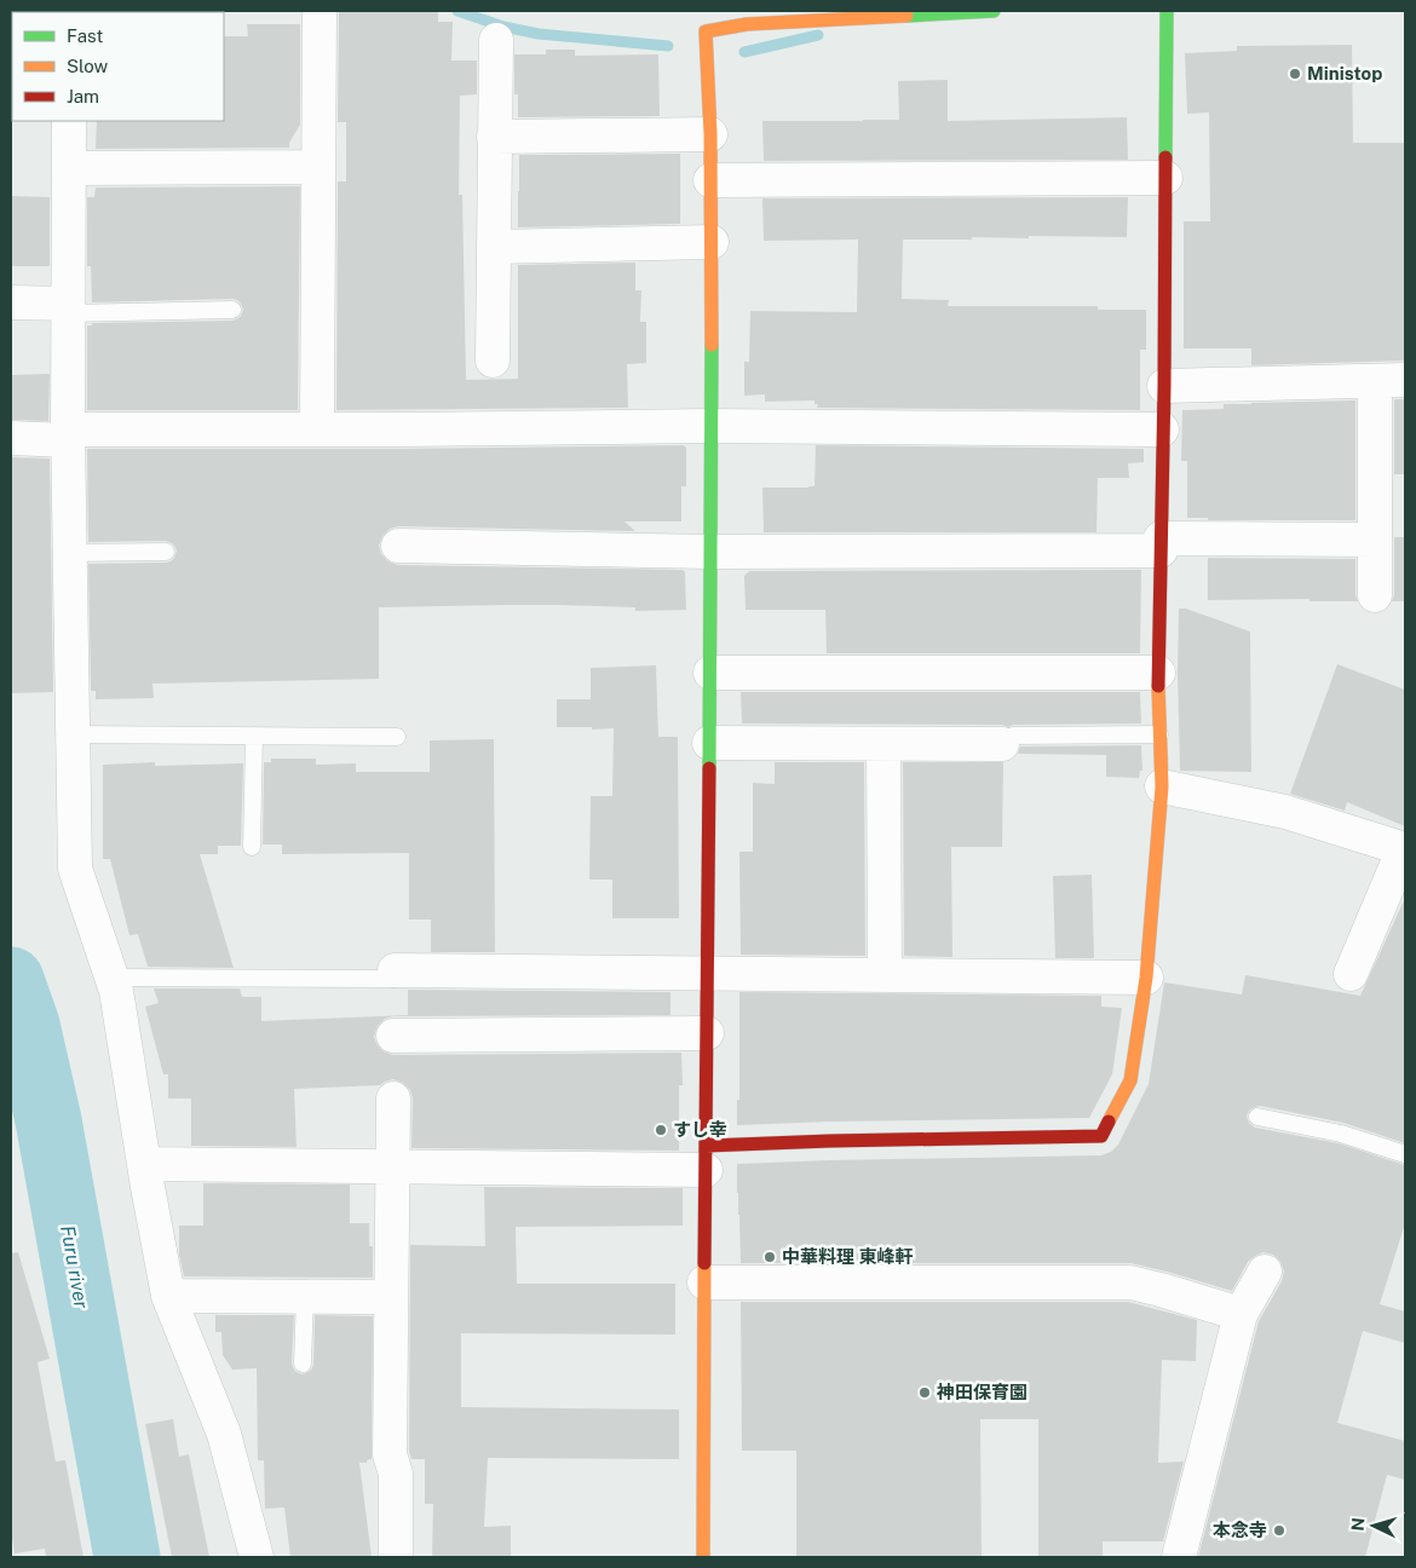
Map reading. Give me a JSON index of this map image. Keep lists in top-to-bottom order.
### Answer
{
  "water": ["Furu river"],
  "places": [
    "Ministop",
    "すし幸",
    "中華料理 東峰軒",
    "神田保育園",
    "本念寺"
  ],
  "legend": ["Fast", "Slow", "Jam"],
  "north": "left"
}
